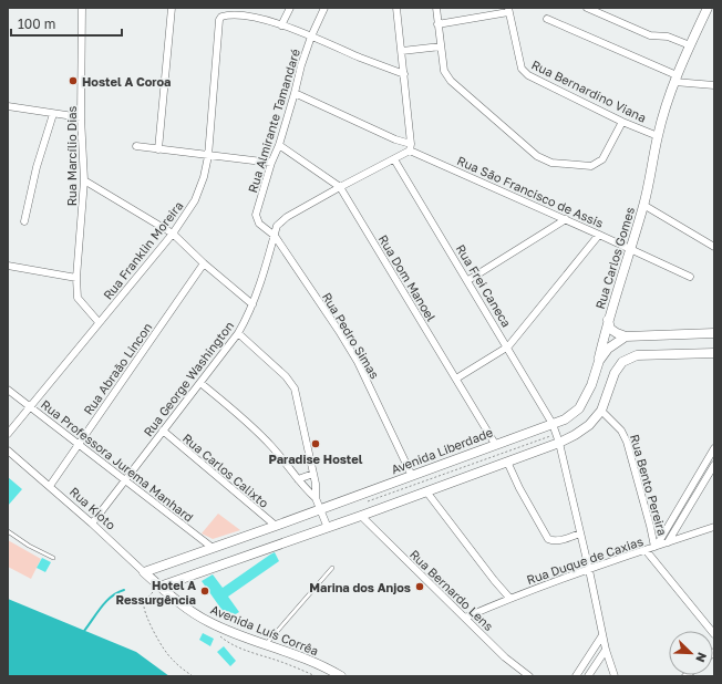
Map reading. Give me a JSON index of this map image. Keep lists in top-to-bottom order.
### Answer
{
  "streets": {
    "main road": [
      "Rua Carlos Gomes",
      "Avenida Liberdade",
      "Rua Kioto",
      "Avenida Luís Corrêa"
    ],
    "street": [
      "Rua Bernardino Viana",
      "Rua Almirante Tamandaré",
      "Rua Marcílio Dias",
      "Rua São Francisco de Assis",
      "Rua Franklin Moreira",
      "Rua Dom Manoel",
      "Rua Frei Caneca",
      "Rua Pedro Simas",
      "Rua Abraão Lincon",
      "Rua George Washington",
      "Rua Professora Jurema Manhard",
      "Rua Carlos Calixto",
      "Rua Bento Pereira",
      "Rua Duque de Caxias",
      "Rua Bernardo Lens"
    ]
  },
  "crossings": [
    ["Rua Bernardino Viana", "Rua Carlos Gomes"],
    ["Rua Almirante Tamandaré", "Rua São Francisco de Assis"],
    ["Rua Almirante Tamandaré", "Rua Dom Manoel"],
    ["Rua Almirante Tamandaré", "Rua Pedro Simas"],
    ["Rua Almirante Tamandaré", "Rua George Washington"],
    ["Rua Marcílio Dias", "Rua Franklin Moreira"],
    ["Rua São Francisco de Assis", "Rua Carlos Gomes"],
    ["Rua São Francisco de Assis", "Rua George Washington"],
    ["Rua Franklin Moreira", "Rua Professora Jurema Manhard"],
    ["Rua Carlos Gomes", "Avenida Liberdade"],
    ["Rua Dom Manoel", "Rua George Washington"],
    ["Rua Dom Manoel", "Avenida Liberdade"],
    ["Rua Frei Caneca", "Rua George Washington"],
    ["Rua Frei Caneca", "Avenida Liberdade"],
    ["Rua Frei Caneca", "Rua Duque de Caxias"],
    ["Rua Pedro Simas", "Rua George Washington"],
    ["Rua Pedro Simas", "Avenida Liberdade"],
    ["Rua Abraão Lincon", "Rua Professora Jurema Manhard"],
    ["Rua Abraão Lincon", "Rua Kioto"],
    ["Rua George Washington", "Rua Professora Jurema Manhard"],
    ["Rua George Washington", "Rua Carlos Calixto"],
    ["Rua George Washington", "Rua Kioto"],
    ["Avenida Liberdade", "Rua Professora Jurema Manhard"],
    ["Avenida Liberdade", "Rua Carlos Calixto"],
    ["Avenida Liberdade", "Rua Kioto"],
    ["Rua Bento Pereira", "Rua Duque de Caxias"],
    ["Rua Kioto", "Avenida Luís Corrêa"],
    ["Rua Duque de Caxias", "Rua Bernardo Lens"]
  ],
  "places": [
    "Hostel A Coroa",
    "Paradise Hostel",
    "Marina dos Anjos",
    "Hotel A Ressurgência"
  ],
  "scale_bar": "100 m",
  "north": "bottom right"
}
